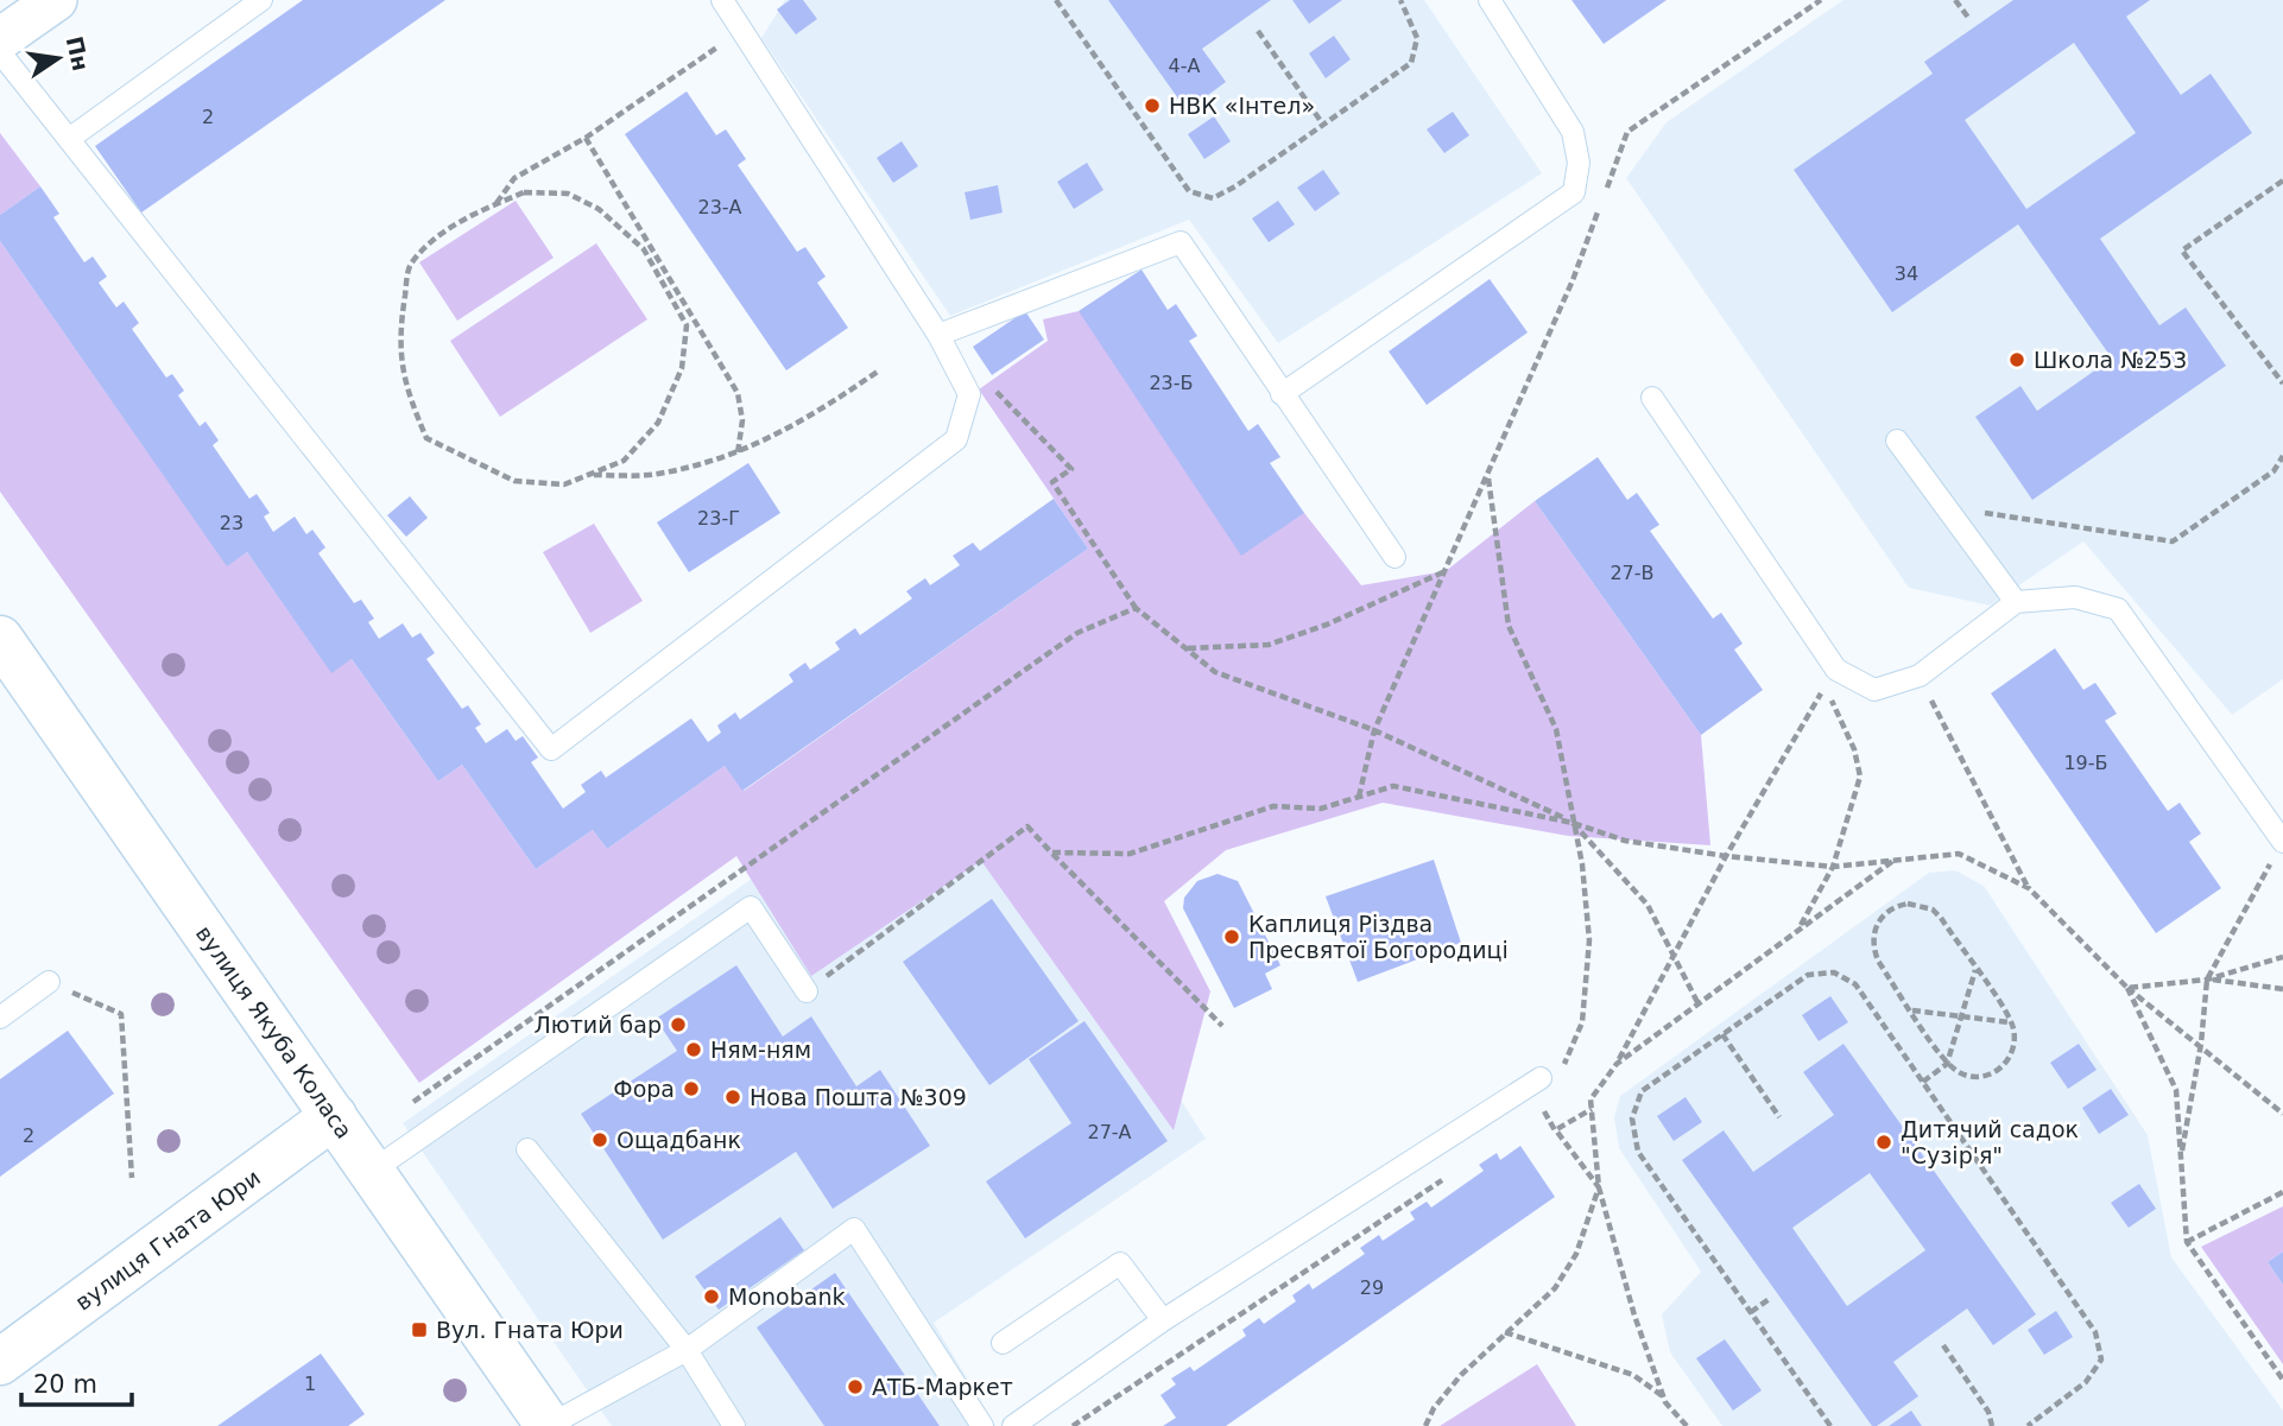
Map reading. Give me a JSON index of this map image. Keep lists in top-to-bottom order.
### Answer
{
  "streets": {
    "street": ["вулиця Якуба Коласа", "вулиця Гната Юри"]
  },
  "crossings": [
    ["вулиця Якуба Коласа", "вулиця Гната Юри"]
  ],
  "places": {
    "other": [
      "НВК «Інтел»",
      "Школа №253",
      "Каплиця Різдва Пресвятої Богородиці",
      "Лютий бар",
      "Ням-ням",
      "Фора",
      "Нова Пошта №309",
      "Ощадбанк",
      "Дитячий садок \"Сузір'я\"",
      "Monobank",
      "АТБ-Маркет"
    ],
    "transit": ["Вул. Гната Юри"]
  },
  "house_numbers": [
    "4-А",
    "2",
    "23-А",
    "34",
    "23-Б",
    "23-Г",
    "23",
    "27-В",
    "19-Б",
    "27-А",
    "2",
    "29",
    "1"
  ],
  "scale_bar": "20 m",
  "north": "right"
}
